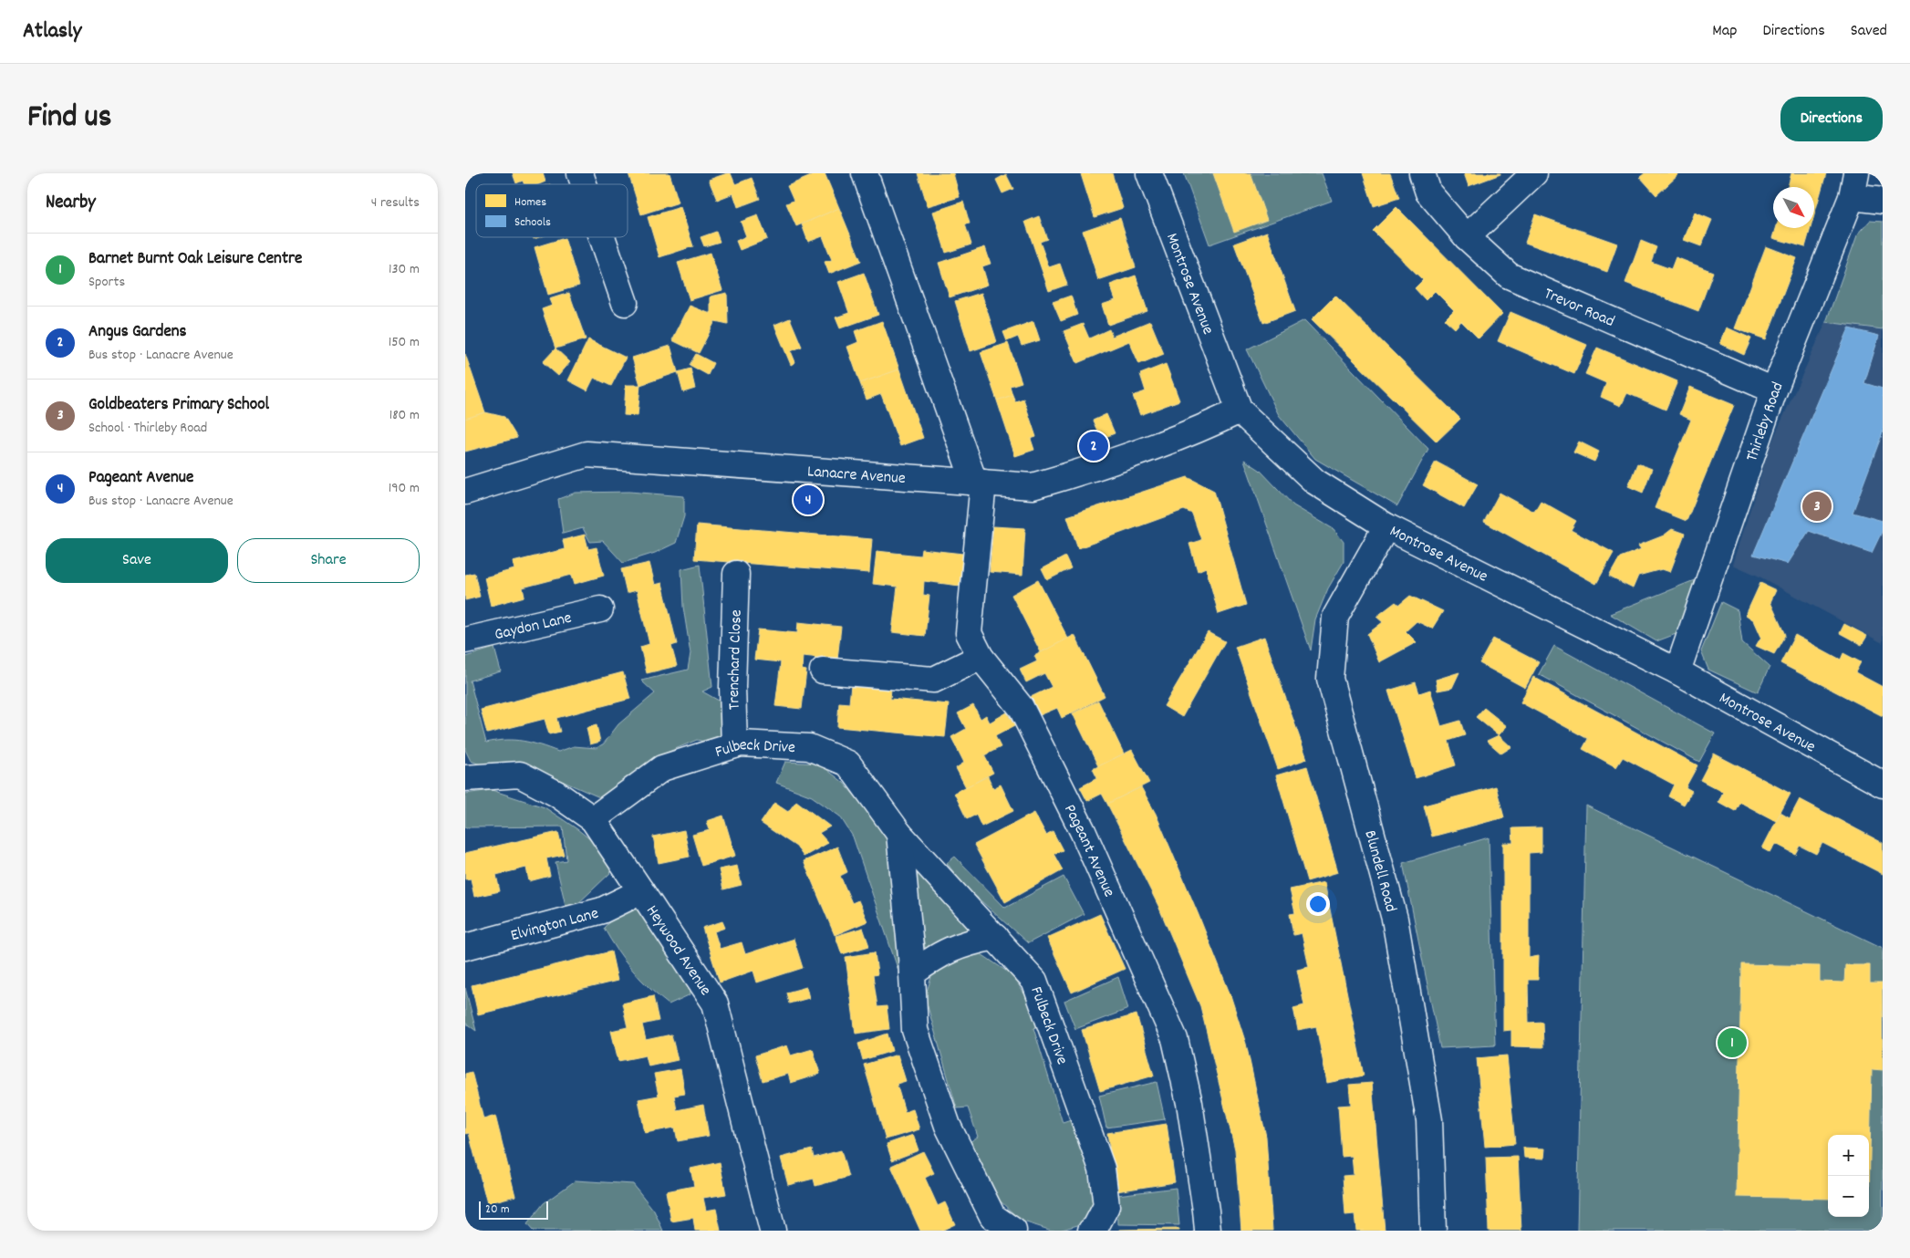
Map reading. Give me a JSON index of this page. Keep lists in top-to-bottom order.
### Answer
{
  "streets": {
    "street": [
      "Montrose Avenue",
      "Trevor Road",
      "Thirleby Road",
      "Lanacre Avenue",
      "Gaydon Lane",
      "Trenchard Close",
      "Fulbeck Drive",
      "Pageant Avenue",
      "Blundell Road",
      "Elvington Lane",
      "Heywood Avenue"
    ]
  },
  "crossings": [
    ["Montrose Avenue", "Thirleby Road"],
    ["Montrose Avenue", "Lanacre Avenue"],
    ["Montrose Avenue", "Blundell Road"],
    ["Trevor Road", "Thirleby Road"],
    ["Lanacre Avenue", "Pageant Avenue"],
    ["Trenchard Close", "Fulbeck Drive"],
    ["Fulbeck Drive", "Heywood Avenue"],
    ["Elvington Lane", "Heywood Avenue"]
  ],
  "legend": ["Homes", "Schools"],
  "scale_bar": "20 m",
  "north": "bottom right",
  "page": {
    "header": "Atlasly",
    "nav": ["Map", "Directions", "Saved"],
    "title": "Find us",
    "buttons": [
      "Directions",
      ["Save", "Share"]
    ],
    "heading": ["Nearby", "4 results"],
    "list": [
      {
        "mark": "1",
        "name": "Barnet Burnt Oak Leisure Centre",
        "note": "Sports",
        "value": "130 m"
      },
      {
        "mark": "2",
        "name": "Angus Gardens",
        "note": "Bus stop · Lanacre Avenue",
        "value": "150 m"
      },
      {
        "mark": "3",
        "name": "Goldbeaters Primary School",
        "note": "School · Thirleby Road",
        "value": "180 m"
      },
      {
        "mark": "4",
        "name": "Pageant Avenue",
        "note": "Bus stop · Lanacre Avenue",
        "value": "190 m"
      }
    ],
    "pins": [
      "2",
      "4",
      "3",
      "1"
    ],
    "map_buttons": ["+", "−"],
    "scale": "20 m"
  }
}
